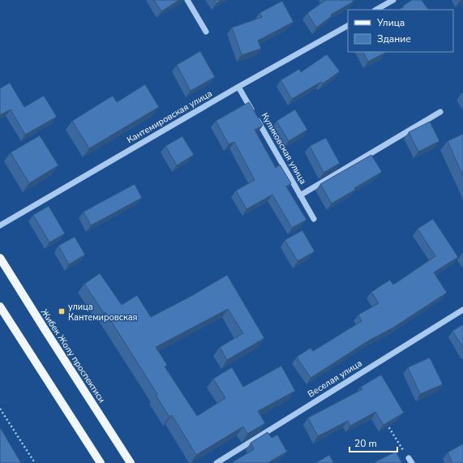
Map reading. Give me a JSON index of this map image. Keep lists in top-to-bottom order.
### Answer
{
  "streets": {
    "main road": ["Жибек Жолу проспектиси"],
    "street": ["Кантемировская улица", "Куликовская улица", "Веселая улица"]
  },
  "crossings": [
    ["Кантемировская улица", "Куликовская улица"]
  ],
  "places": {
    "transit": ["улица Кантемировская"]
  },
  "legend": ["Улица", "Здание"],
  "scale_bar": "20 m"
}
